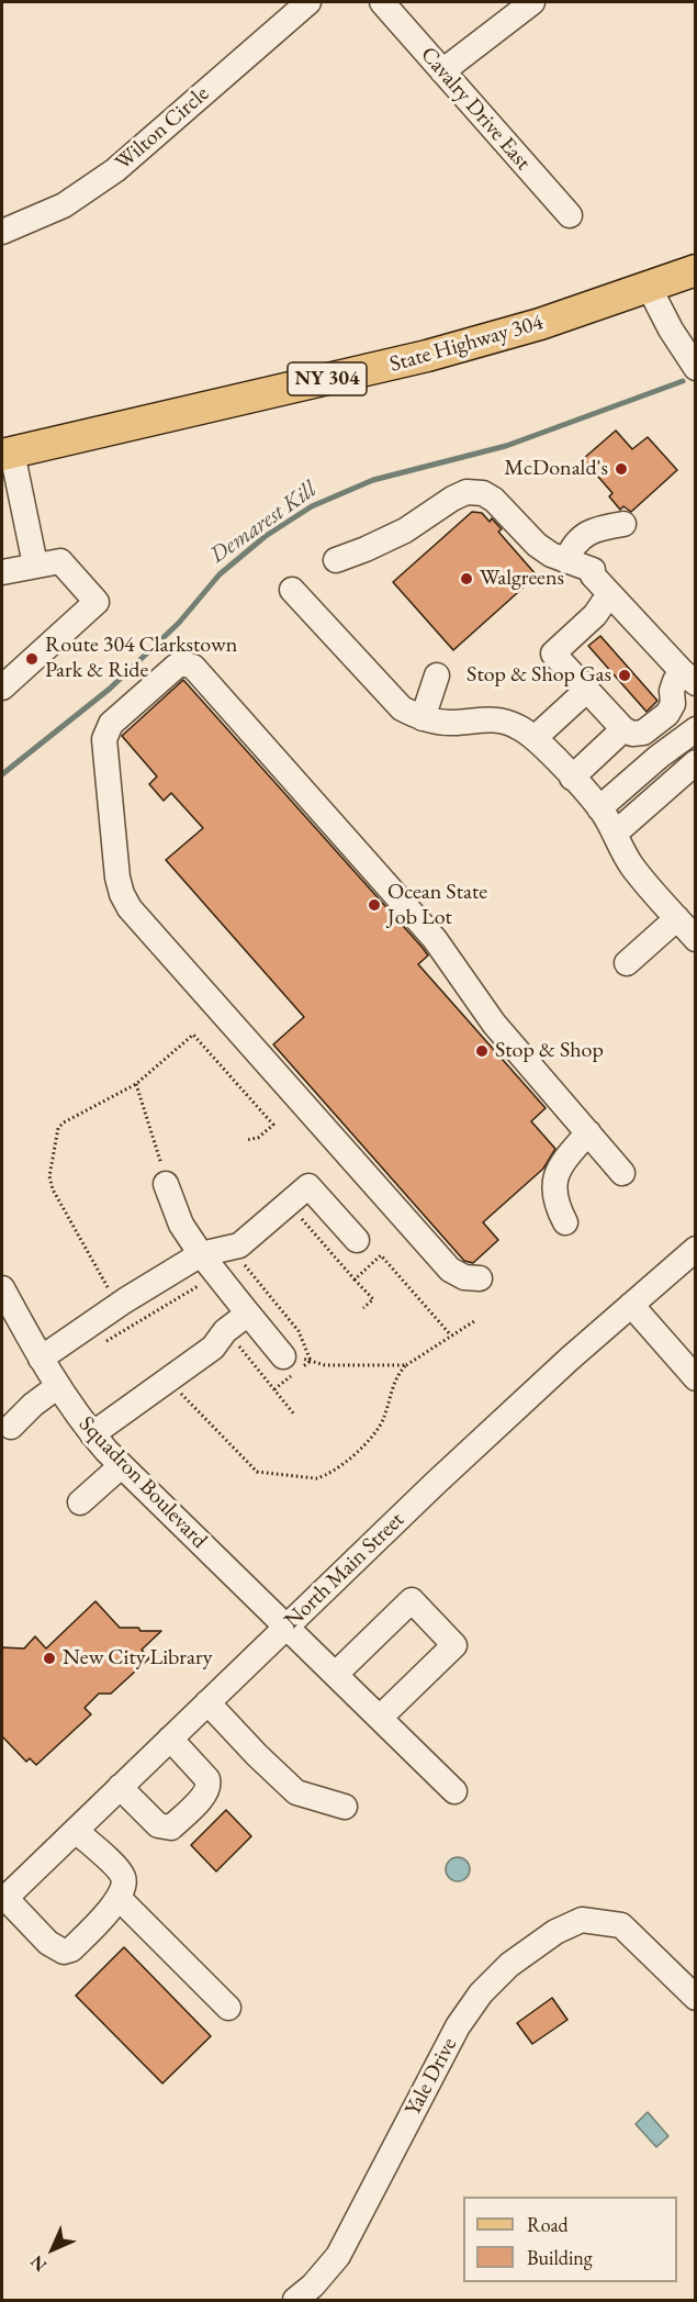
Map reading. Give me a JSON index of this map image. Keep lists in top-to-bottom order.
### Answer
{
  "streets": {
    "main road": ["State Highway 304", "NY 304"],
    "street": [
      "Cavalry Drive East",
      "Wilton Circle",
      "Squadron Boulevard",
      "North Main Street",
      "Yale Drive"
    ]
  },
  "crossings": [
    ["Squadron Boulevard", "North Main Street"]
  ],
  "water": ["Demarest Kill"],
  "places": [
    "McDonald's",
    "Walgreens",
    "Route 304 Clarkstown Park & Ride",
    "Stop & Shop Gas",
    "Ocean State Job Lot",
    "Stop & Shop",
    "New City Library"
  ],
  "legend": ["Road", "Building"],
  "north": "bottom left"
}
